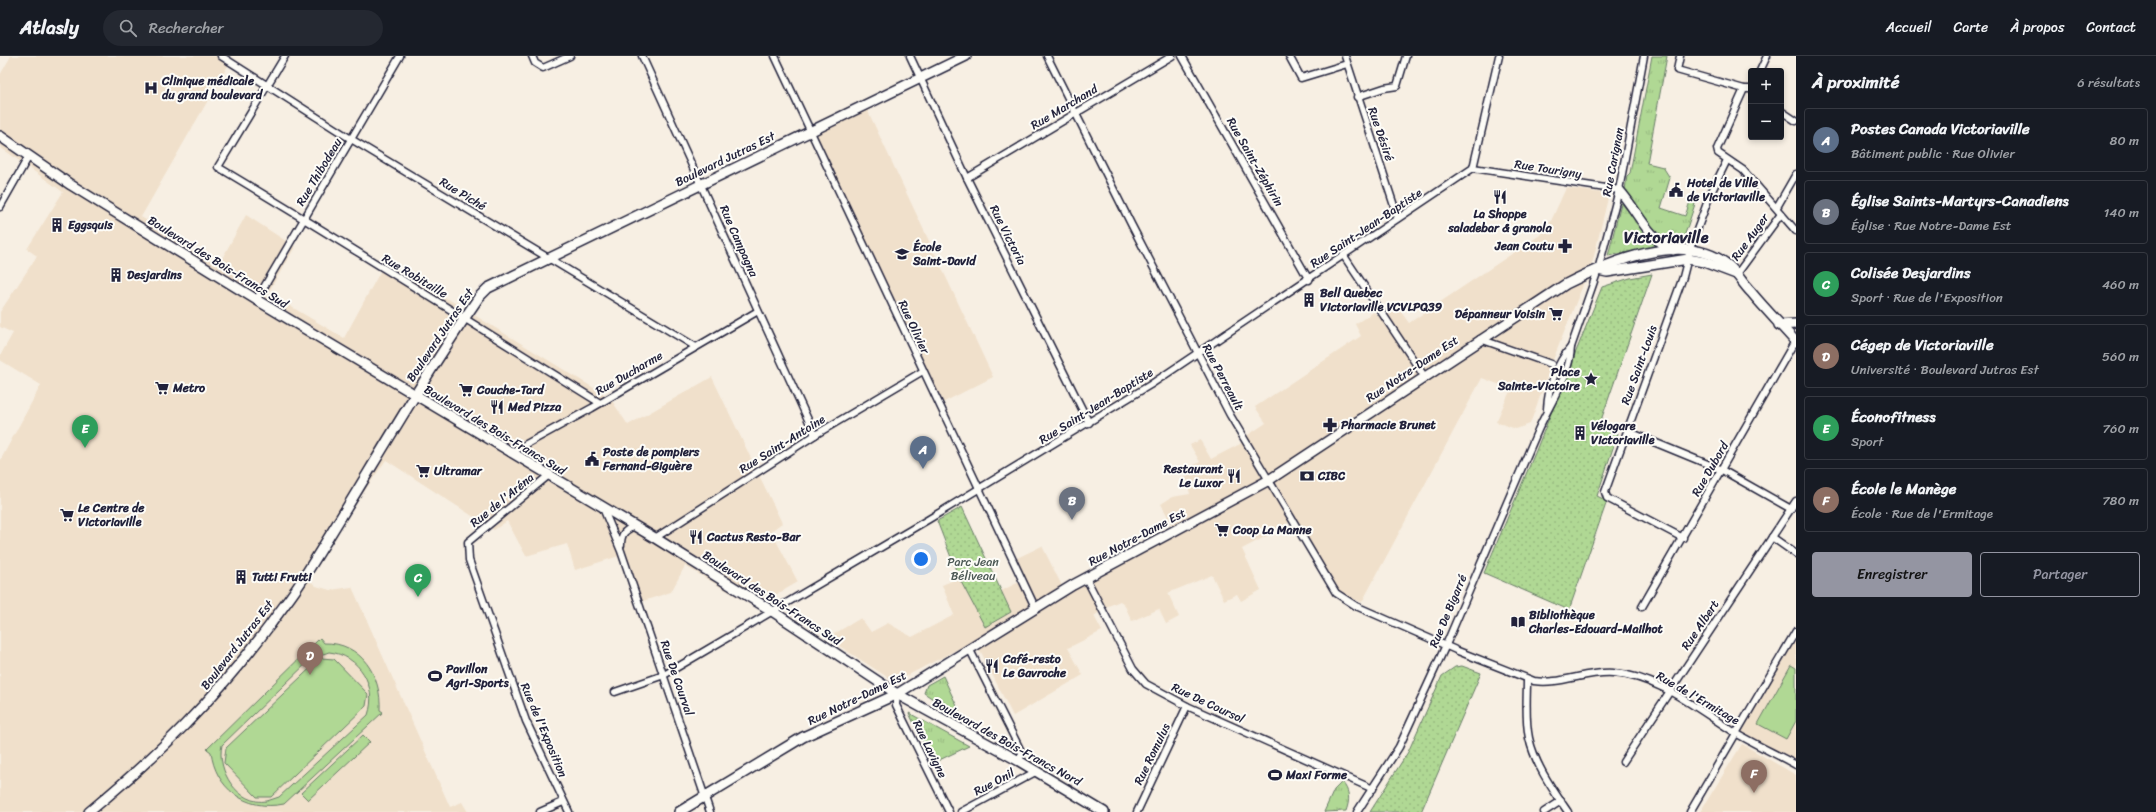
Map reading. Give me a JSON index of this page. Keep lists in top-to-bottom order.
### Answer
{
  "streets": {
    "street": [
      "Rue Marchand",
      "Rue Désiré",
      "Boulevard Jutras Est",
      "Rue Saint-Zéphirin",
      "Rue Carignan",
      "Rue Tourigny",
      "Rue Thibodeau",
      "Rue Piché",
      "Rue Saint-Jean-Baptiste",
      "Rue Victoria",
      "Rue Auger",
      "Rue Campagna",
      "Boulevard des Bois-Francs Sud",
      "Rue Robitaille",
      "Rue Olivier",
      "Rue Saint-Louis",
      "Rue Notre-Dame Est",
      "Rue Ducharme",
      "Rue Perreault",
      "Rue Saint-Antoine",
      "Rue Dubord",
      "Rue de l'Aréna",
      "Rue De Bigarré",
      "Rue Albert",
      "Rue De Courval",
      "Rue de l'Ermitage",
      "Rue De Coursol",
      "Rue de l'Exposition",
      "Boulevard des Bois-Francs Nord",
      "Rue Lavigne",
      "Rue Romulus",
      "Rue Onil"
    ]
  },
  "crossings": [
    ["Rue Marchand", "Rue Victoria"],
    ["Rue Marchand", "Rue Perreault"],
    ["Rue Désiré", "Rue Saint-Jean-Baptiste"],
    ["Boulevard Jutras Est", "Rue Piché"],
    ["Boulevard Jutras Est", "Rue Victoria"],
    ["Boulevard Jutras Est", "Rue Campagna"],
    ["Boulevard Jutras Est", "Boulevard des Bois-Francs Sud"],
    ["Boulevard Jutras Est", "Rue Robitaille"],
    ["Boulevard Jutras Est", "Rue Olivier"],
    ["Rue Saint-Zéphirin", "Rue Saint-Jean-Baptiste"],
    ["Rue Carignan", "Rue Tourigny"],
    ["Rue Carignan", "Rue Notre-Dame Est"],
    ["Rue Carignan", "Rue De Bigarré"],
    ["Rue Tourigny", "Rue Saint-Jean-Baptiste"],
    ["Rue Thibodeau", "Rue Piché"],
    ["Rue Thibodeau", "Boulevard des Bois-Francs Sud"],
    ["Rue Thibodeau", "Rue Robitaille"],
    ["Rue Piché", "Rue Robitaille"],
    ["Rue Piché", "Rue Ducharme"],
    ["Rue Saint-Jean-Baptiste", "Rue Victoria"],
    ["Rue Saint-Jean-Baptiste", "Boulevard des Bois-Francs Sud"],
    ["Rue Saint-Jean-Baptiste", "Rue Olivier"],
    ["Rue Saint-Jean-Baptiste", "Rue Perreault"],
    ["Rue Saint-Jean-Baptiste", "Rue De Courval"],
    ["Rue Campagna", "Rue Ducharme"],
    ["Rue Campagna", "Rue Saint-Antoine"],
    ["Boulevard des Bois-Francs Sud", "Rue Notre-Dame Est"],
    ["Boulevard des Bois-Francs Sud", "Rue Ducharme"],
    ["Boulevard des Bois-Francs Sud", "Rue Saint-Antoine"],
    ["Boulevard des Bois-Francs Sud", "Rue de l'Aréna"],
    ["Boulevard des Bois-Francs Sud", "Rue De Courval"],
    ["Boulevard des Bois-Francs Sud", "Boulevard des Bois-Francs Nord"],
    ["Boulevard des Bois-Francs Sud", "Rue Lavigne"],
    ["Rue Robitaille", "Rue Ducharme"],
    ["Rue Olivier", "Rue Notre-Dame Est"],
    ["Rue Olivier", "Rue Saint-Antoine"],
    ["Rue Saint-Louis", "Rue Notre-Dame Est"],
    ["Rue Saint-Louis", "Rue Dubord"],
    ["Rue Notre-Dame Est", "Rue Perreault"],
    ["Rue Notre-Dame Est", "Rue De Bigarré"],
    ["Rue Notre-Dame Est", "Rue De Courval"],
    ["Rue Notre-Dame Est", "Rue De Coursol"],
    ["Rue Notre-Dame Est", "Boulevard des Bois-Francs Nord"],
    ["Rue Notre-Dame Est", "Rue Lavigne"],
    ["Rue Perreault", "Rue De Bigarré"],
    ["Rue Perreault", "Rue de l'Ermitage"],
    ["Rue de l'Aréna", "Rue de l'Exposition"],
    ["Rue De Bigarré", "Rue de l'Ermitage"],
    ["Rue De Bigarré", "Rue De Coursol"],
    ["Rue Albert", "Rue de l'Ermitage"],
    ["Rue De Coursol", "Rue Romulus"],
    ["Boulevard des Bois-Francs Nord", "Rue Lavigne"],
    ["Boulevard des Bois-Francs Nord", "Rue Onil"]
  ],
  "districts": ["Victoriaville"],
  "parks": ["Parc Jean Béliveau"],
  "places": {
    "hospital": ["Clinique médicale du grand boulevard"],
    "public building": ["Hotel de Ville de Victoriaville", "Poste de pompiers Fernand-Giguère"],
    "restaurant": [
      "La Shoppe saladebar & granola",
      "Med Pizza",
      "Restaurant Le Luxor",
      "Cactus Resto-Bar",
      "Café-resto Le Gavroche"
    ],
    "building": [
      "Eggsquis",
      "Desjardins",
      "Bell Quebec Victoriaville VCVLPQ39",
      "Vélogare Victoriaville",
      "Tutti Frutti"
    ],
    "pharmacy": ["Jean Coutu", "Pharmacie Brunet"],
    "school or university": ["École Saint-David"],
    "supermarket": [
      "Dépanneur Voisin",
      "Metro",
      "Couche-Tard",
      "Ultramar",
      "Le Centre de Victoriaville",
      "Coop La Manne"
    ],
    "place": ["Place Sainte-Victoire"],
    "bank": ["CIBC"],
    "library": ["Bibliothèque Charles-Edouard-Mailhot"],
    "sports": ["Pavillon Agri-Sports", "Maxi Forme"]
  },
  "page": {
    "header": "Atlasly",
    "search": "Rechercher",
    "nav": [
      "Accueil",
      "Carte",
      "À propos",
      "Contact"
    ],
    "heading": ["À proximité", "6 résultats"],
    "map_buttons": ["+", "−"],
    "list": [
      {
        "mark": "A",
        "name": "Postes Canada Victoriaville",
        "note": "Bâtiment public · Rue Olivier",
        "value": "80 m"
      },
      {
        "mark": "B",
        "name": "Église Saints-Martyrs-Canadiens",
        "note": "Église · Rue Notre-Dame Est",
        "value": "140 m"
      },
      {
        "mark": "C",
        "name": "Colisée Desjardins",
        "note": "Sport · Rue de l'Exposition",
        "value": "460 m"
      },
      {
        "mark": "D",
        "name": "Cégep de Victoriaville",
        "note": "Université · Boulevard Jutras Est",
        "value": "560 m"
      },
      {
        "mark": "E",
        "name": "Éconofitness",
        "note": "Sport",
        "value": "760 m"
      },
      {
        "mark": "F",
        "name": "École le Manège",
        "note": "École · Rue de l'Ermitage",
        "value": "780 m"
      }
    ],
    "pins": [
      "E",
      "A",
      "B",
      "C",
      "D",
      "F"
    ],
    "buttons": ["Enregistrer", "Partager"]
  }
}
